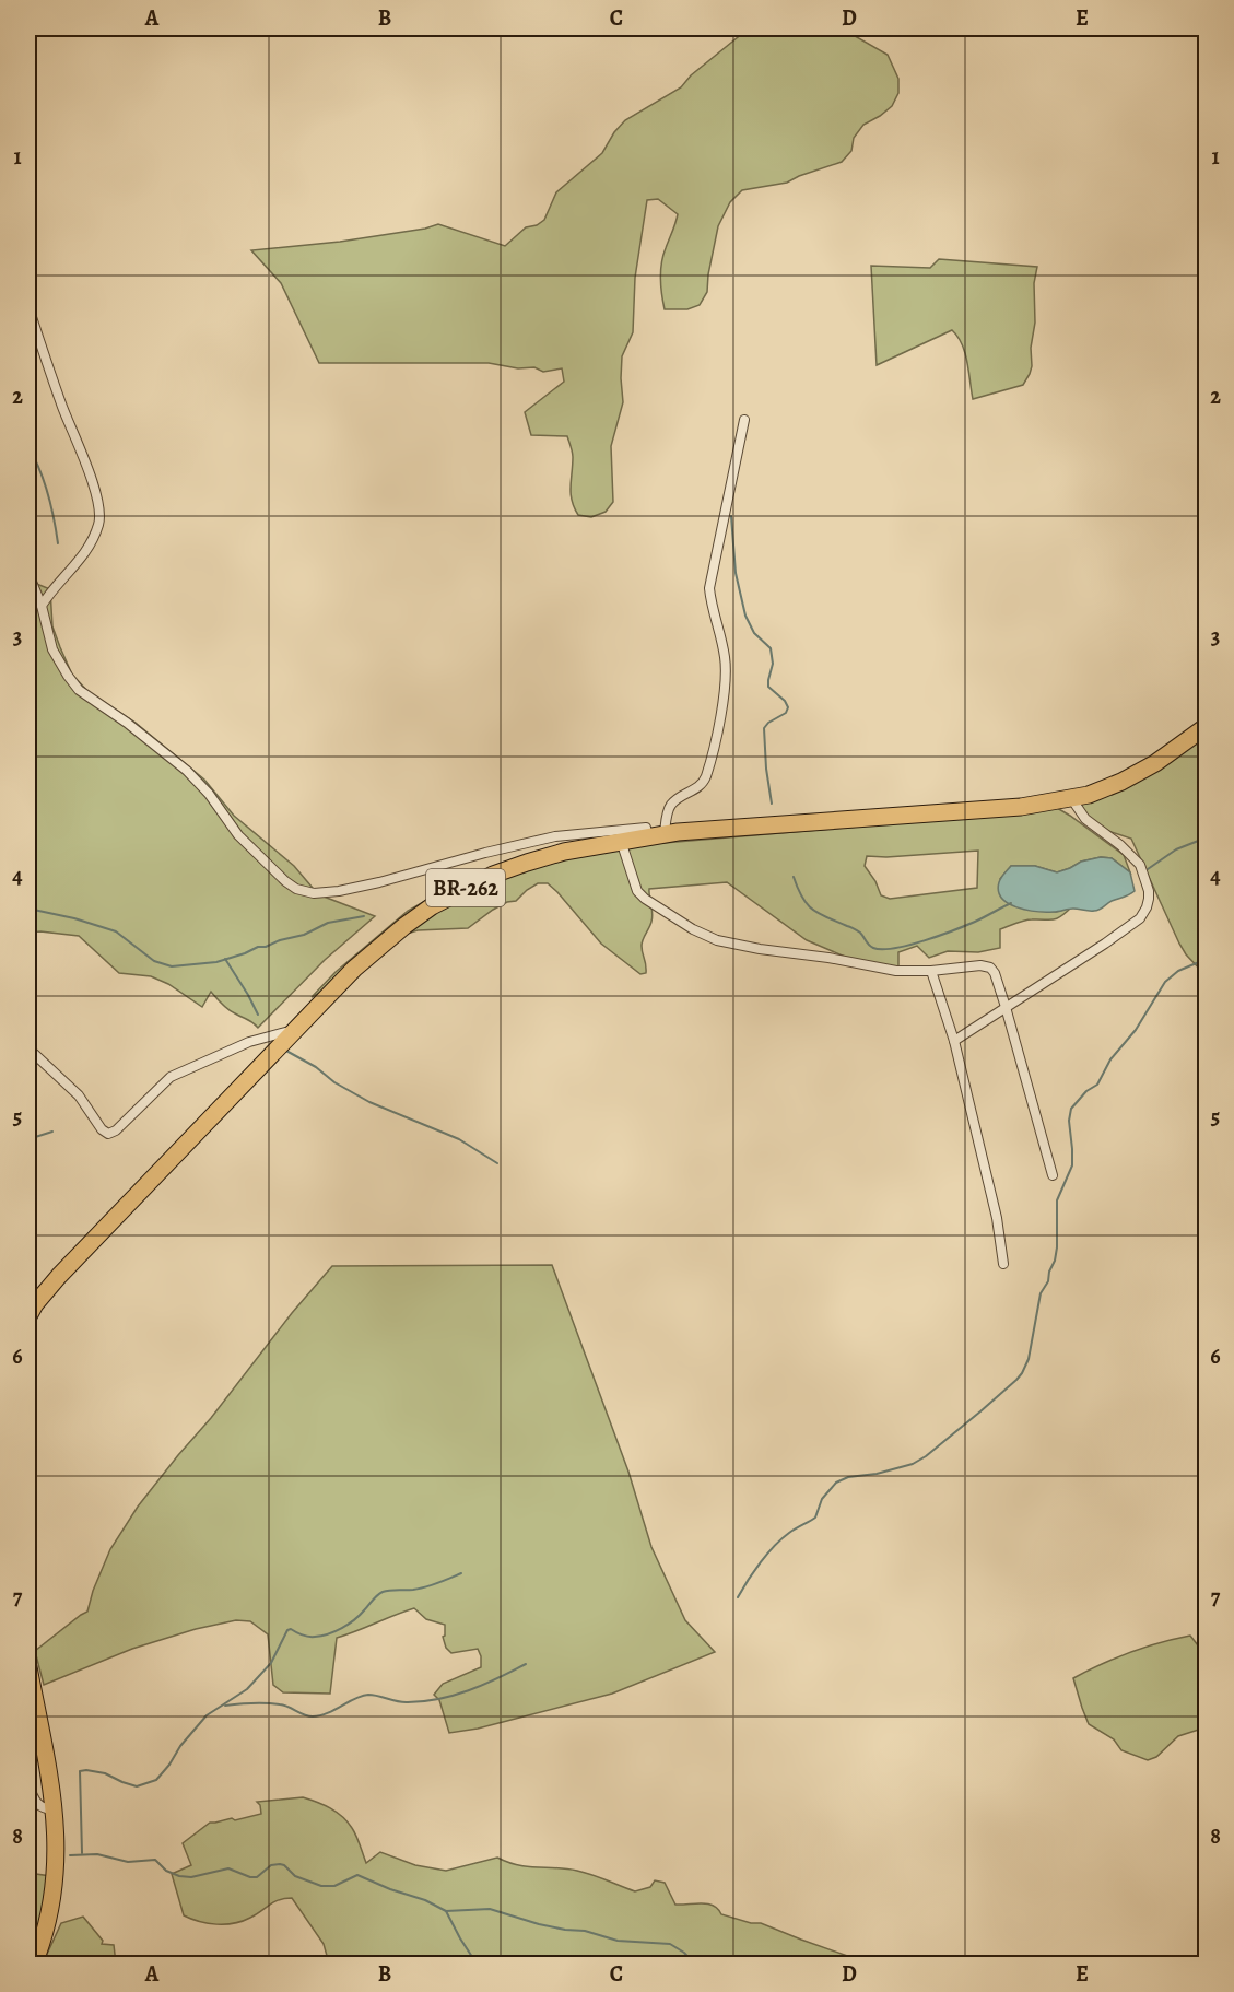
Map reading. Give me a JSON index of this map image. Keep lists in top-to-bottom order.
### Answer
{
  "streets": {
    "highway": ["BR-262"]
  },
  "grid": {
    "columns": [
      "A",
      "B",
      "C",
      "D",
      "E"
    ],
    "rows": [
      "1",
      "2",
      "3",
      "4",
      "5",
      "6",
      "7",
      "8"
    ]
  }
}
